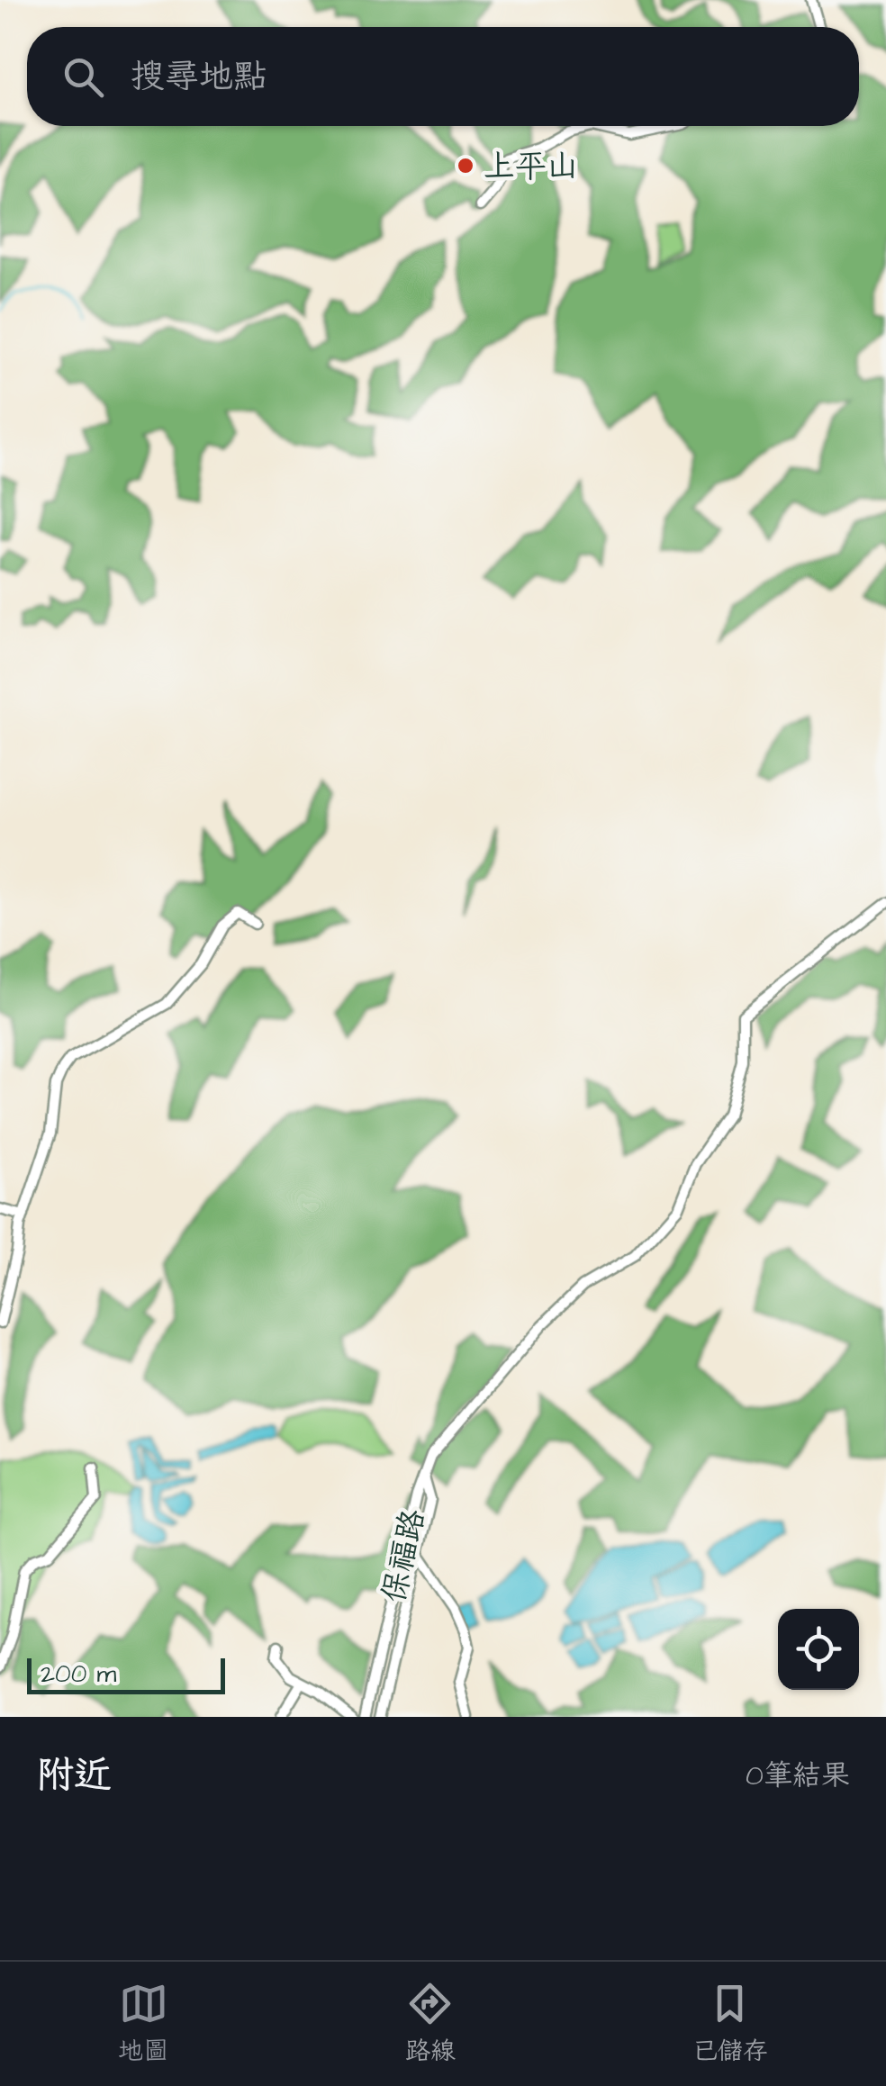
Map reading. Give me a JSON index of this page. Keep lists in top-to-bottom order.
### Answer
{
  "streets": {
    "street": ["保福路"]
  },
  "places": ["上平山"],
  "scale_bar": "200 m",
  "page": {
    "search": "搜尋地點",
    "scale": "200 m",
    "heading": ["附近", "0筆結果"],
    "nav": ["地圖", "路線", "已儲存"]
  }
}
